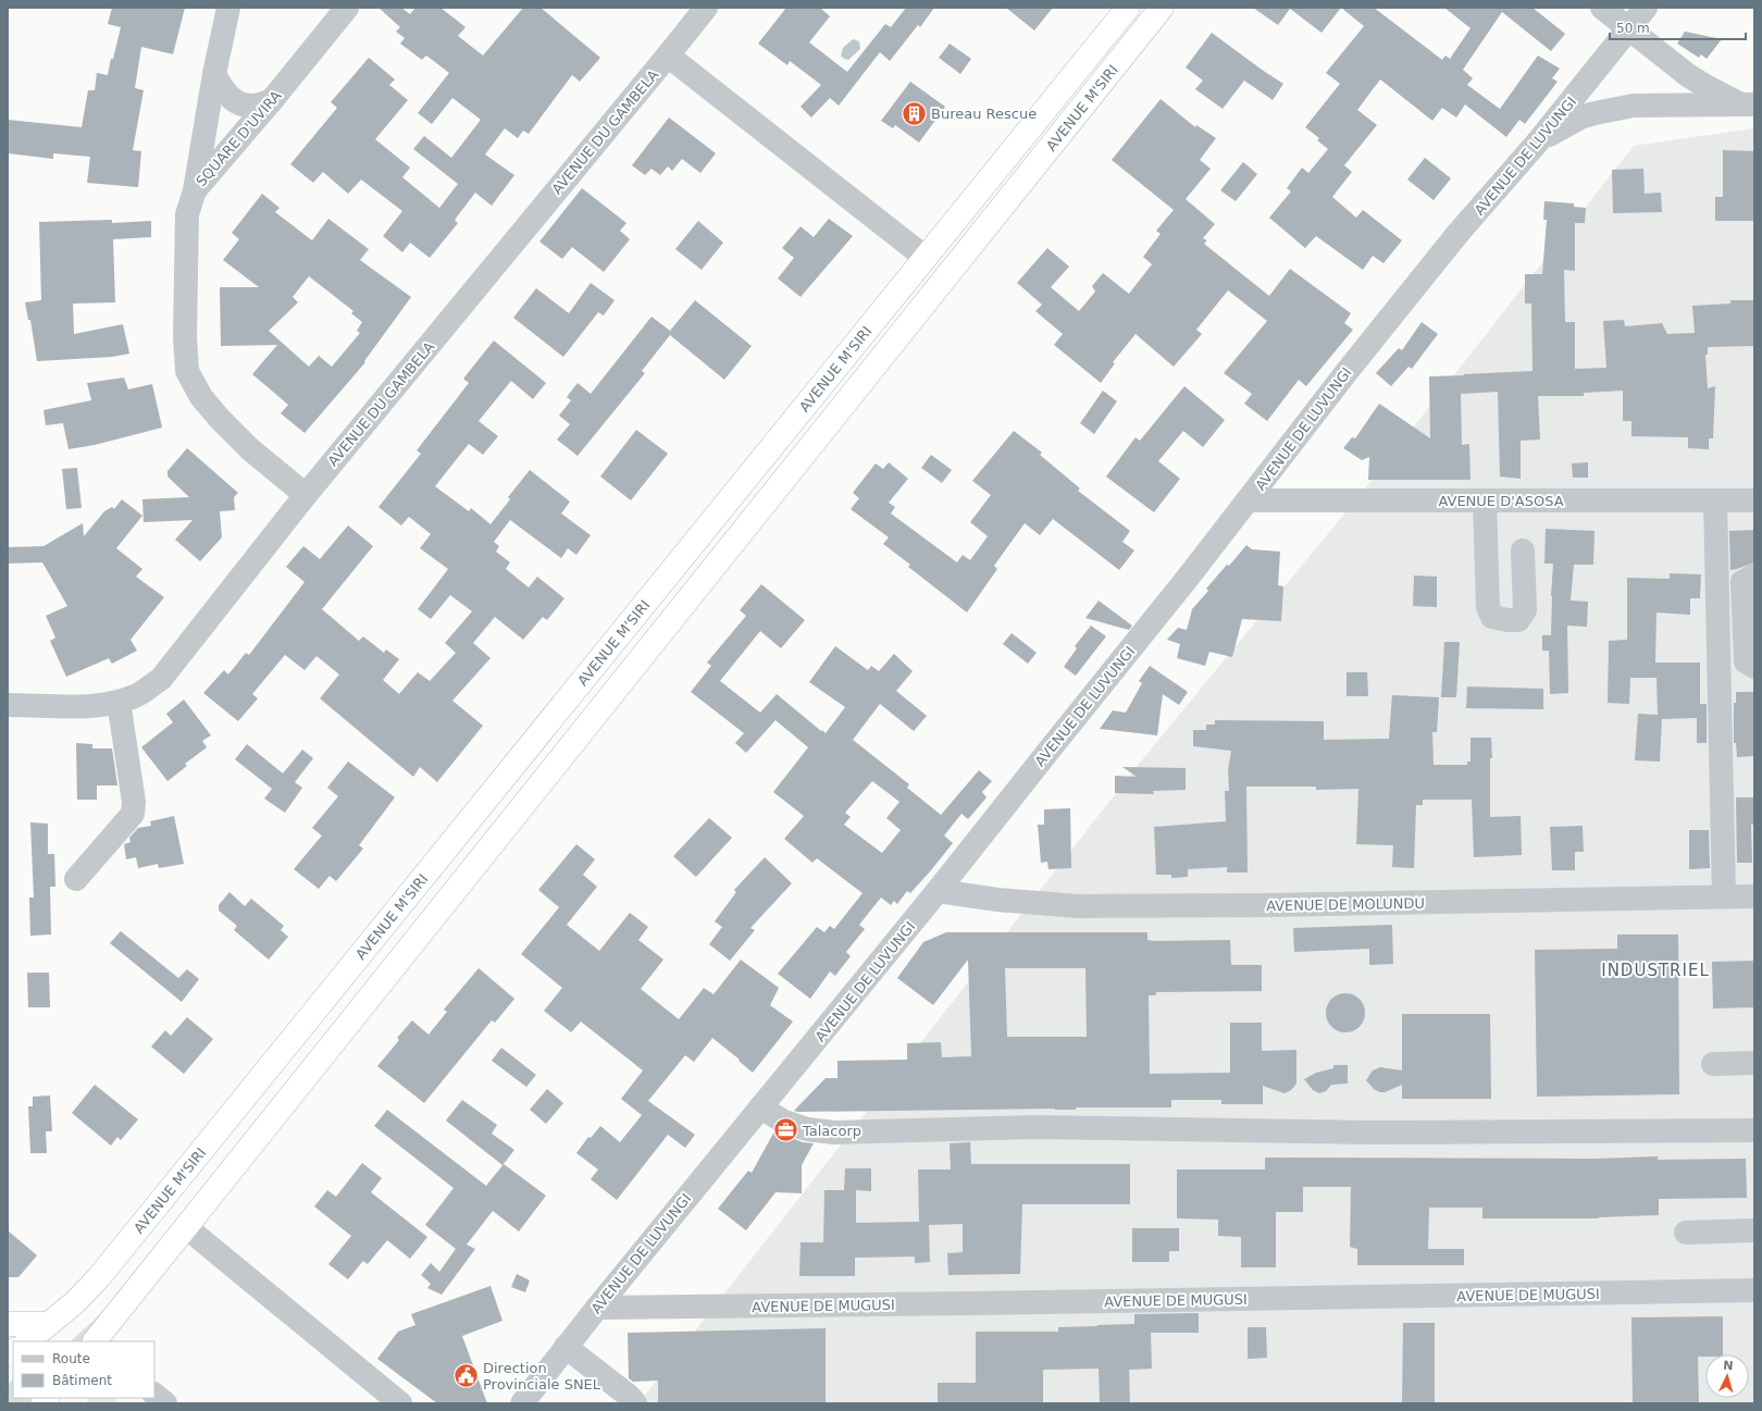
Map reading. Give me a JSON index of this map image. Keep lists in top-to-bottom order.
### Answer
{
  "streets": {
    "highway": ["AVENUE M'SIRI"],
    "street": [
      "AVENUE DU GAMBELA",
      "SQUARE D'UVIRA",
      "AVENUE DE LUVUNGI",
      "AVENUE D'ASOSA",
      "AVENUE DE MOLUNDU",
      "AVENUE DE MUGUSI"
    ]
  },
  "crossings": [
    ["AVENUE DE LUVUNGI", "AVENUE D'ASOSA"],
    ["AVENUE DE LUVUNGI", "AVENUE DE MOLUNDU"],
    ["AVENUE DE LUVUNGI", "AVENUE DE MUGUSI"]
  ],
  "districts": ["INDUSTRIEL"],
  "places": {
    "building": ["Bureau Rescue"],
    "office": ["Talacorp"],
    "public building": ["Direction Provinciale SNEL"]
  },
  "legend": ["Route", "Bâtiment"],
  "scale_bar": "50 m",
  "north": "top"
}
